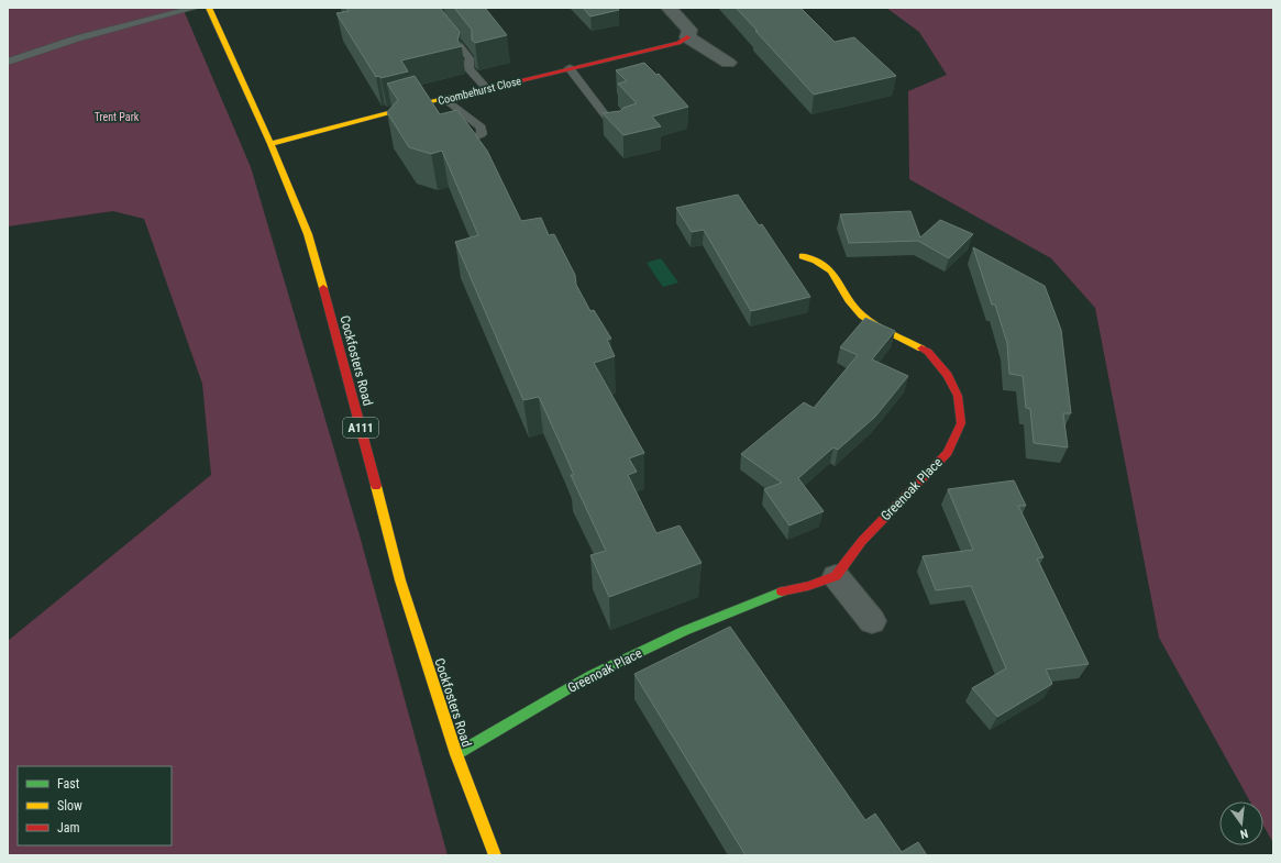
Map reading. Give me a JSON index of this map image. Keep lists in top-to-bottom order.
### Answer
{
  "streets": {
    "street": [
      "Coombehurst Close",
      "Cockfosters Road",
      "A111",
      "Greenoak Place"
    ]
  },
  "crossings": [
    ["Coombehurst Close", "Cockfosters Road"],
    ["Cockfosters Road", "Greenoak Place"]
  ],
  "parks": ["Trent Park"],
  "legend": ["Fast", "Slow", "Jam"],
  "north": "bottom"
}
